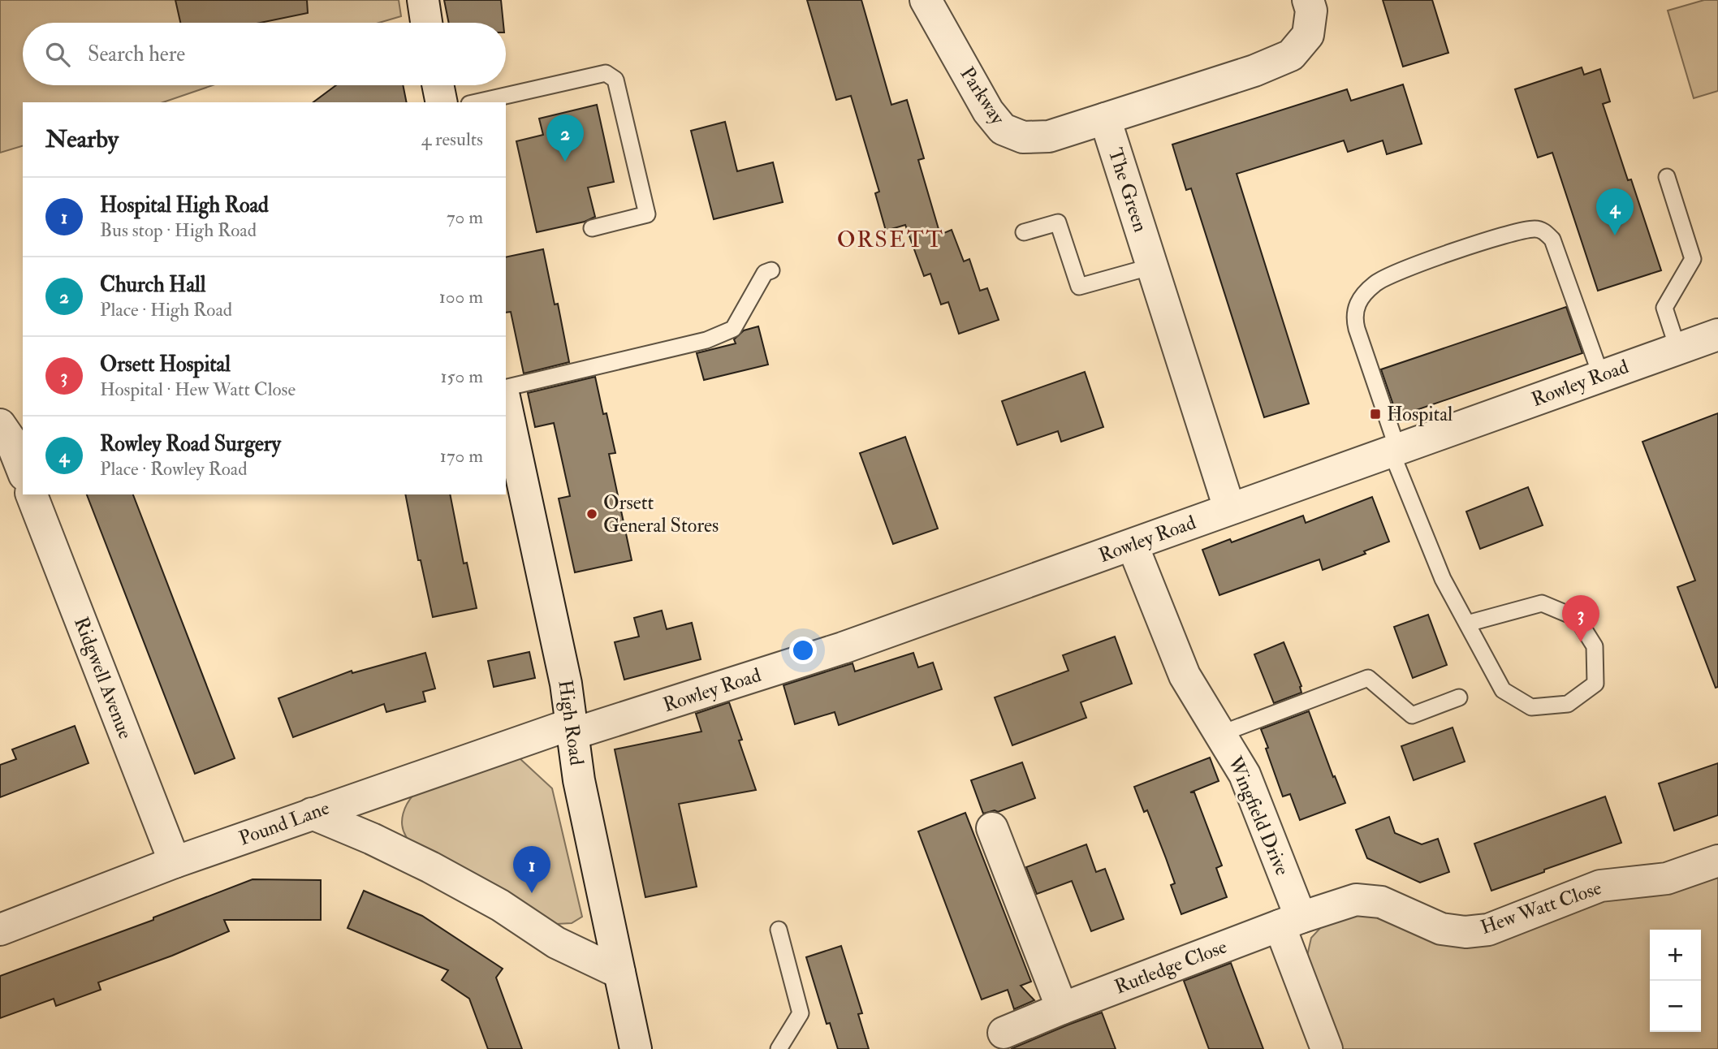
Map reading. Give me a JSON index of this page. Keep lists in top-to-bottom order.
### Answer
{
  "streets": {
    "street": [
      "Parkway",
      "The Green",
      "Rowley Road",
      "Ridgwell Avenue",
      "High Road",
      "Wingfield Drive",
      "Pound Lane",
      "Hew Watt Close",
      "Rutledge Close"
    ]
  },
  "crossings": [
    ["Parkway", "The Green"],
    ["The Green", "Rowley Road"],
    ["Rowley Road", "High Road"],
    ["Rowley Road", "Wingfield Drive"],
    ["Rowley Road", "Pound Lane"],
    ["Ridgwell Avenue", "Pound Lane"],
    ["High Road", "Pound Lane"],
    ["Wingfield Drive", "Hew Watt Close"],
    ["Wingfield Drive", "Rutledge Close"],
    ["Hew Watt Close", "Rutledge Close"]
  ],
  "districts": ["ORSETT"],
  "places": {
    "transit": ["Hospital"],
    "other": ["Orsett General Stores"]
  },
  "page": {
    "search": "Search here",
    "heading": ["Nearby", "4 results"],
    "pins": [
      "2",
      "4",
      "3",
      "1"
    ],
    "list": [
      {
        "mark": "1",
        "name": "Hospital High Road",
        "note": "Bus stop · High Road",
        "value": "70 m"
      },
      {
        "mark": "2",
        "name": "Church Hall",
        "note": "Place · High Road",
        "value": "100 m"
      },
      {
        "mark": "3",
        "name": "Orsett Hospital",
        "note": "Hospital · Hew Watt Close",
        "value": "150 m"
      },
      {
        "mark": "4",
        "name": "Rowley Road Surgery",
        "note": "Place · Rowley Road",
        "value": "170 m"
      }
    ],
    "map_buttons": ["+", "−"]
  }
}
